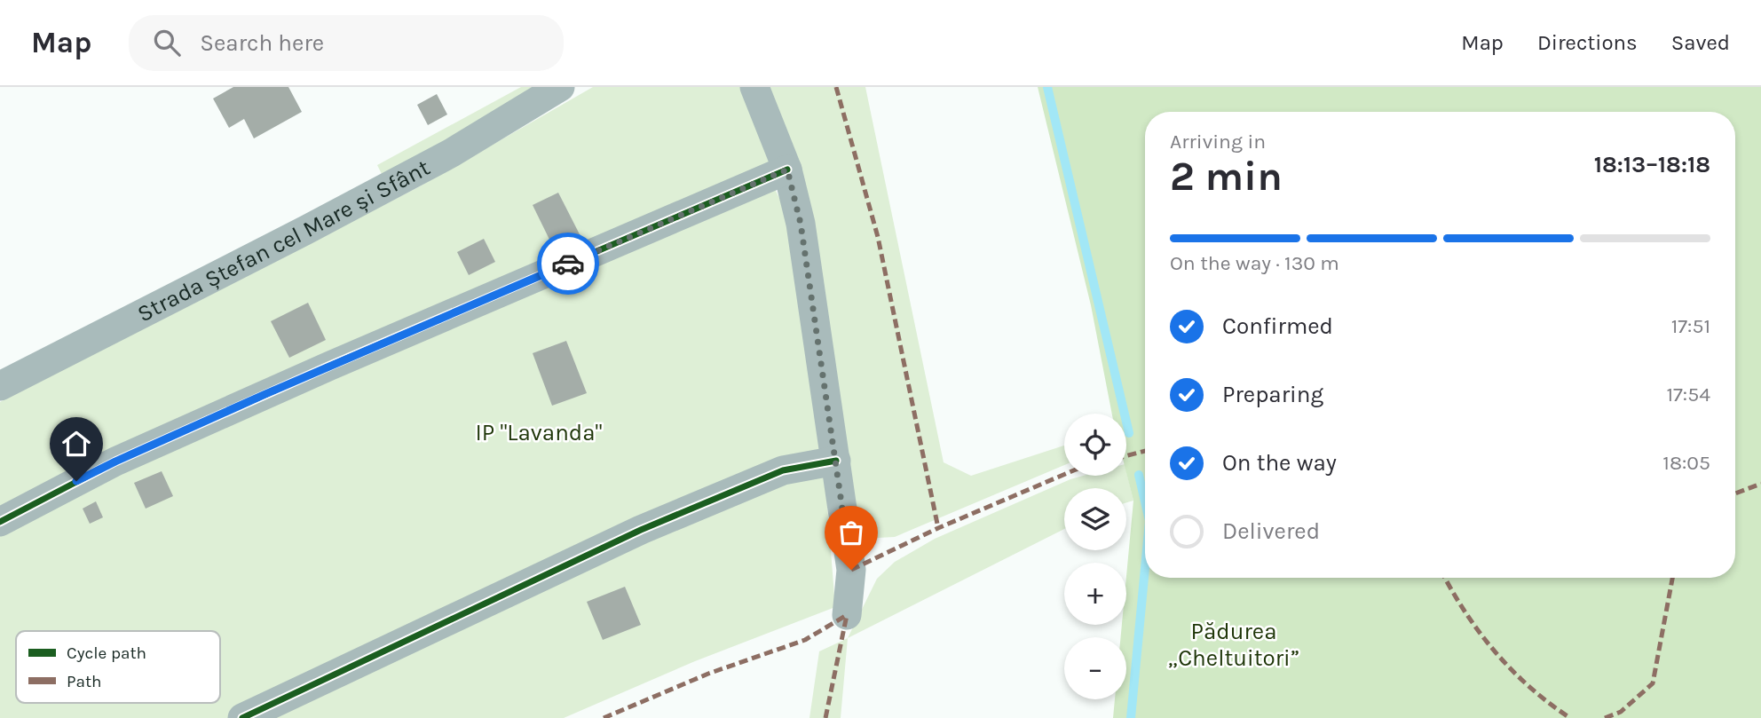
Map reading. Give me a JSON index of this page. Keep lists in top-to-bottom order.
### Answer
{
  "streets": {
    "street": ["Strada Ștefan cel Mare și Sfânt"]
  },
  "parks": ["IP \"Lavanda\"", "Pădurea „Cheltuitori”"],
  "legend": ["Cycle path", "Path"],
  "page": {
    "header": "Map",
    "search": "Search here",
    "nav": ["Map", "Directions", "Saved"],
    "heading": ["2 min", "Arriving in", "18:13–18:18"],
    "bar": "On the way · 130 m",
    "list": [
      ["Confirmed", "17:51"],
      ["Preparing", "17:54"],
      ["On the way", "18:05"],
      "Delivered"
    ],
    "map_buttons": ["+", "−"]
  }
}
